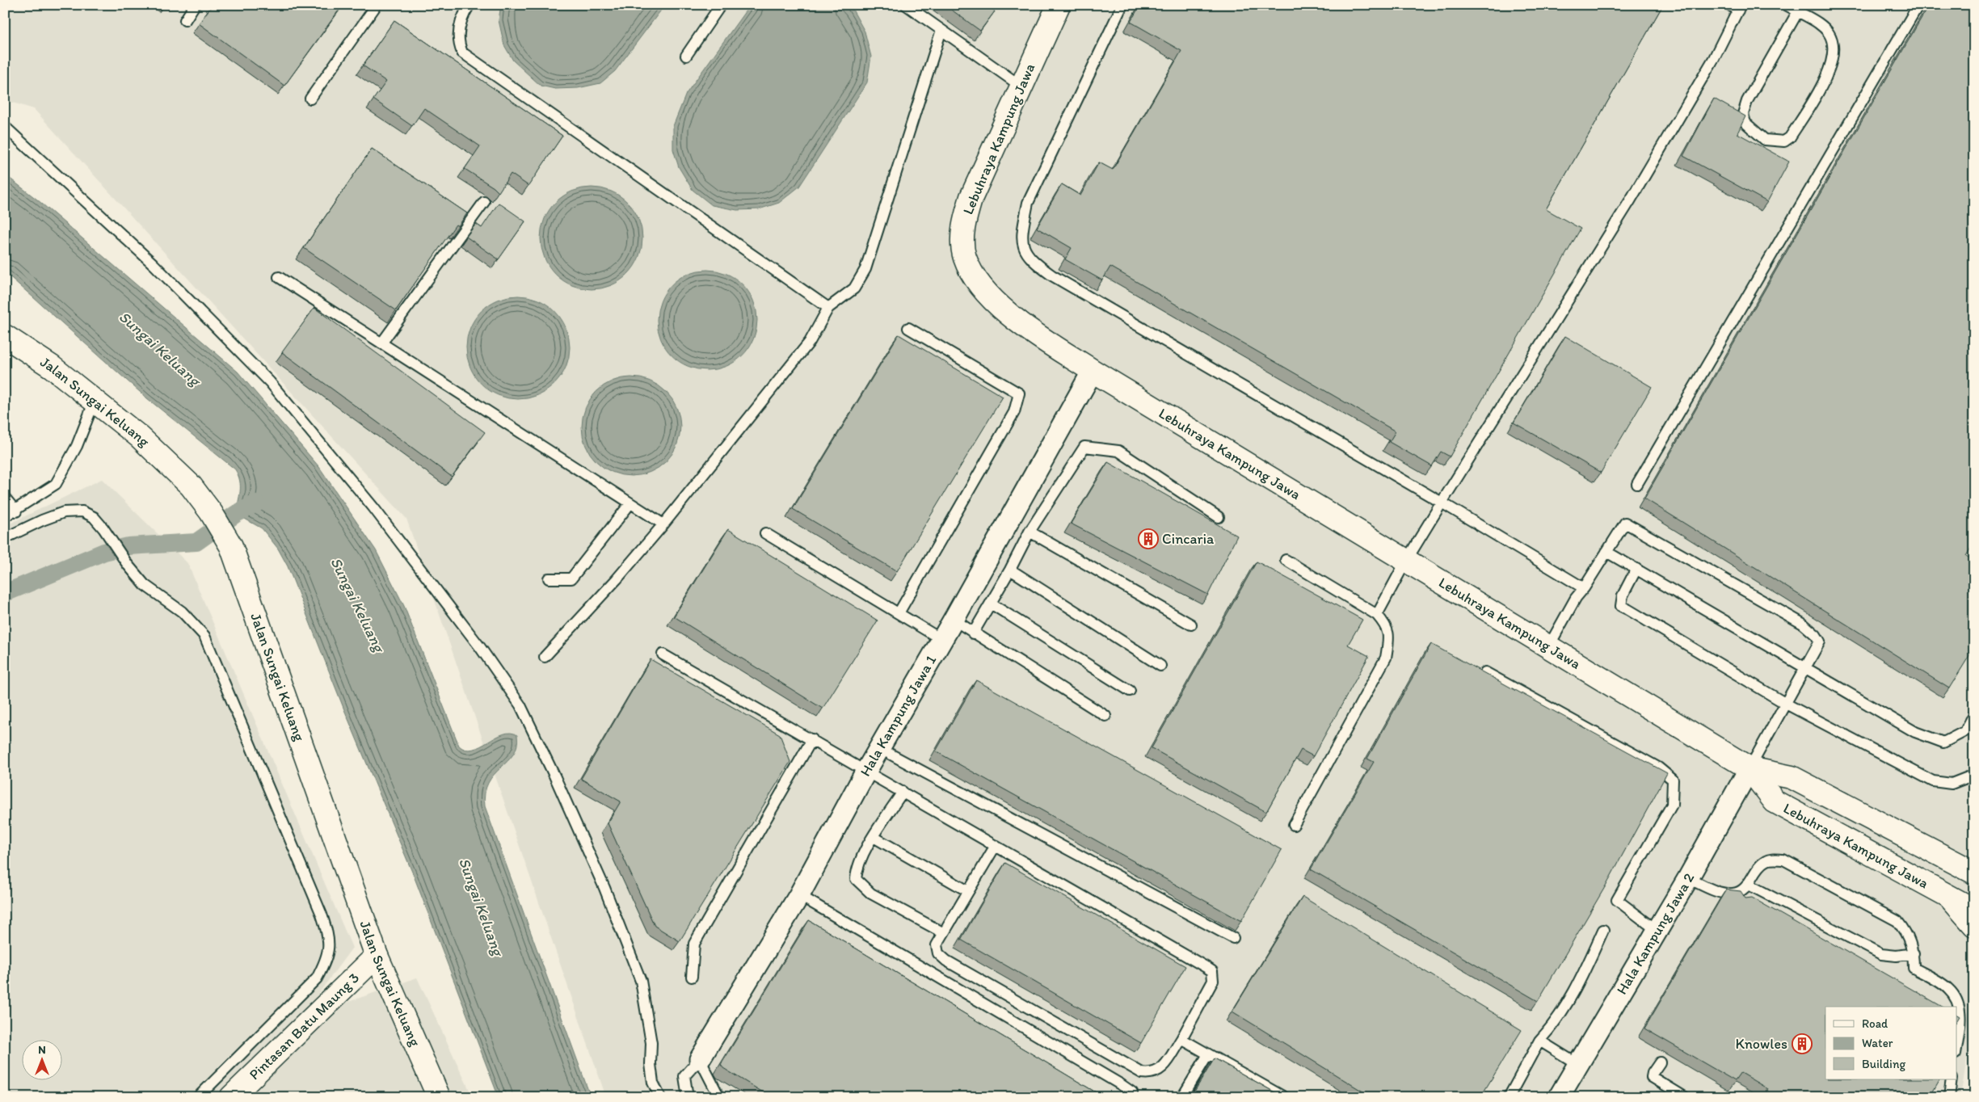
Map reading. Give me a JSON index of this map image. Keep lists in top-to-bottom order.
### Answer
{
  "streets": {
    "main road": ["Lebuhraya Kampung Jawa", "Jalan Sungai Keluang", "Pintasan Batu Maung 3"],
    "street": ["Hala Kampung Jawa 1", "Hala Kampung Jawa 2"]
  },
  "crossings": [
    ["Lebuhraya Kampung Jawa", "Hala Kampung Jawa 1"],
    ["Lebuhraya Kampung Jawa", "Hala Kampung Jawa 2"],
    ["Jalan Sungai Keluang", "Pintasan Batu Maung 3"]
  ],
  "water": ["Sungai Keluang"],
  "places": {
    "building": ["Cincaria", "Knowles"]
  },
  "legend": ["Road", "Water", "Building"],
  "north": "top"
}
